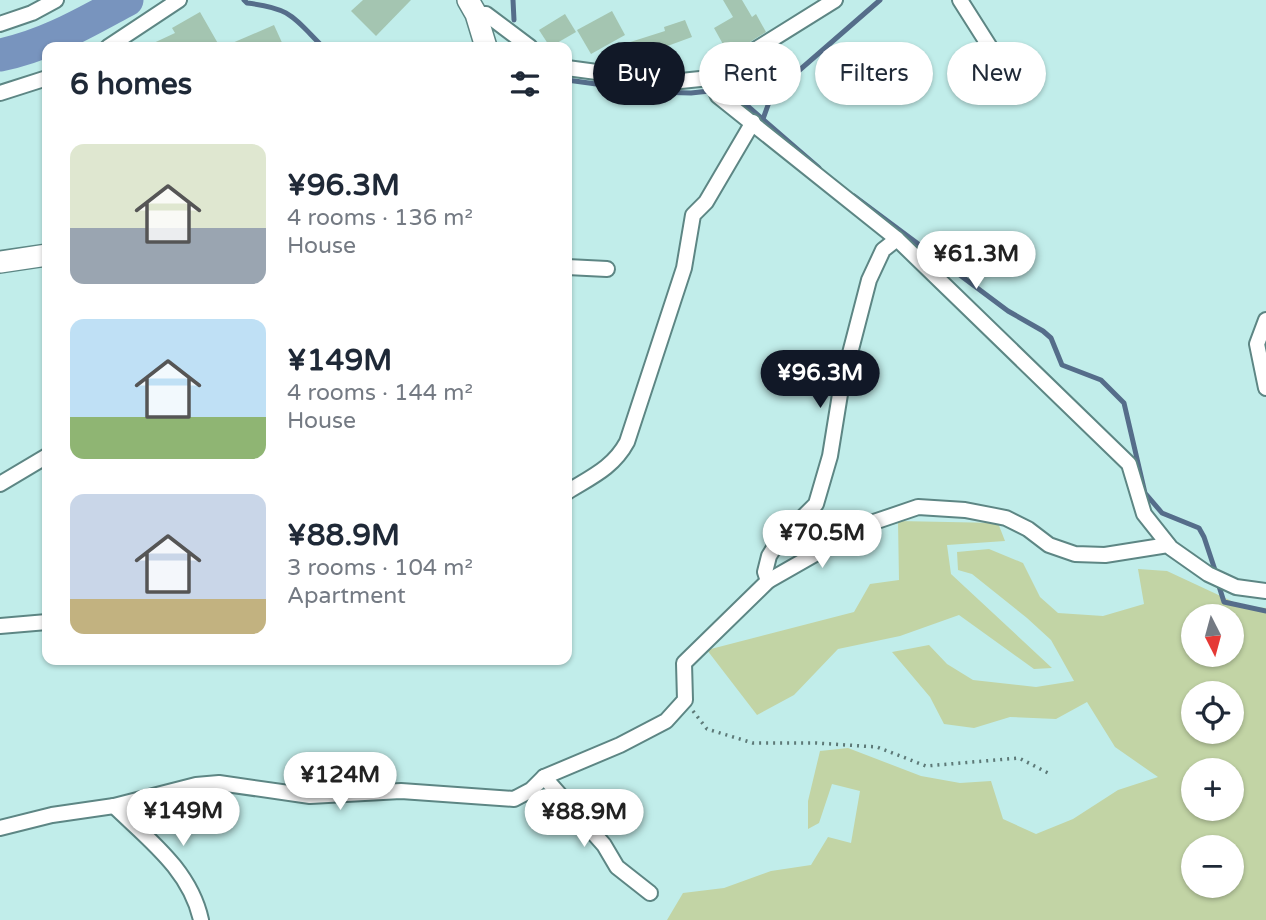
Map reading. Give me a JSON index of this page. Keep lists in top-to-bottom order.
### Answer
{
  "north": "bottom",
  "page": {
    "chip": [
      "Buy",
      "Rent",
      "Filters",
      "New"
    ],
    "heading": "6 homes",
    "list": [
      {
        "name": "¥96.3M",
        "note": "4 rooms · 136 m² · House"
      },
      {
        "name": "¥149M",
        "note": "4 rooms · 144 m² · House"
      },
      {
        "name": "¥88.9M",
        "note": "3 rooms · 104 m² · Apartment"
      }
    ],
    "price": [
      "¥61.3M",
      "¥96.3M",
      "¥70.5M",
      "¥124M",
      "¥149M",
      "¥88.9M"
    ],
    "map_buttons": ["+", "−"]
  }
}
